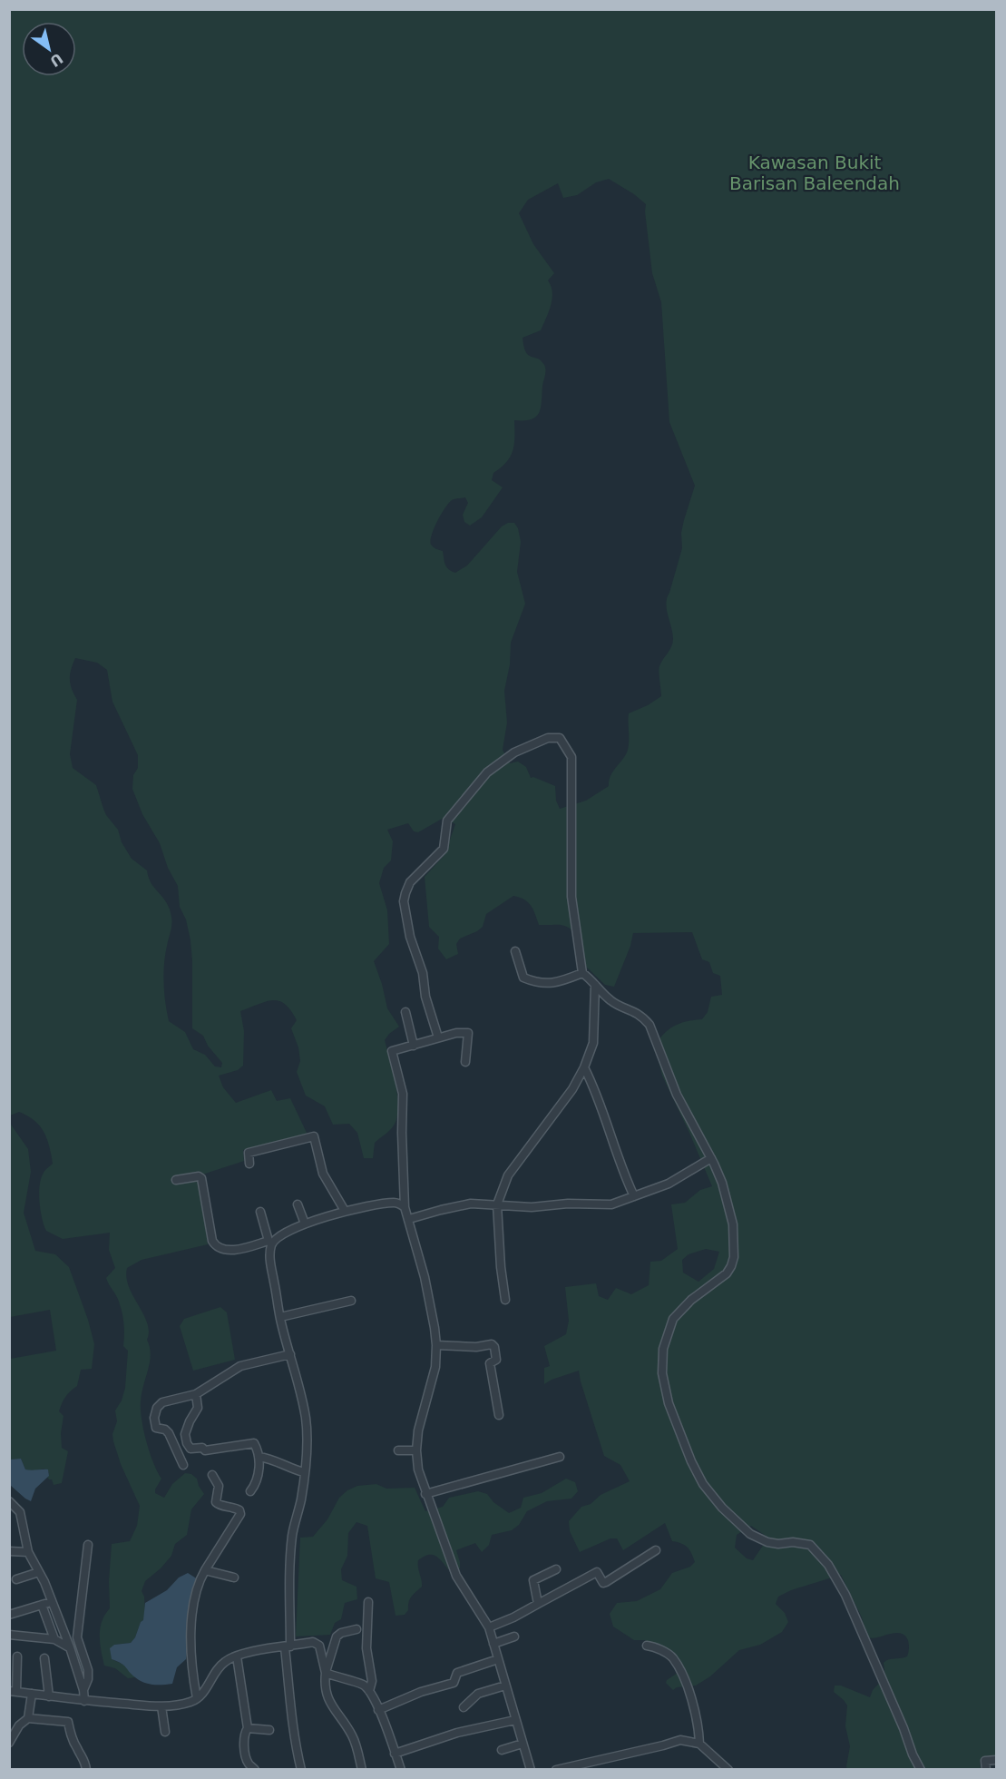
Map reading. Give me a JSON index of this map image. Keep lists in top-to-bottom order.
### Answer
{
  "parks": ["Kawasan Bukit Barisan Baleendah"],
  "north": "bottom right"
}
